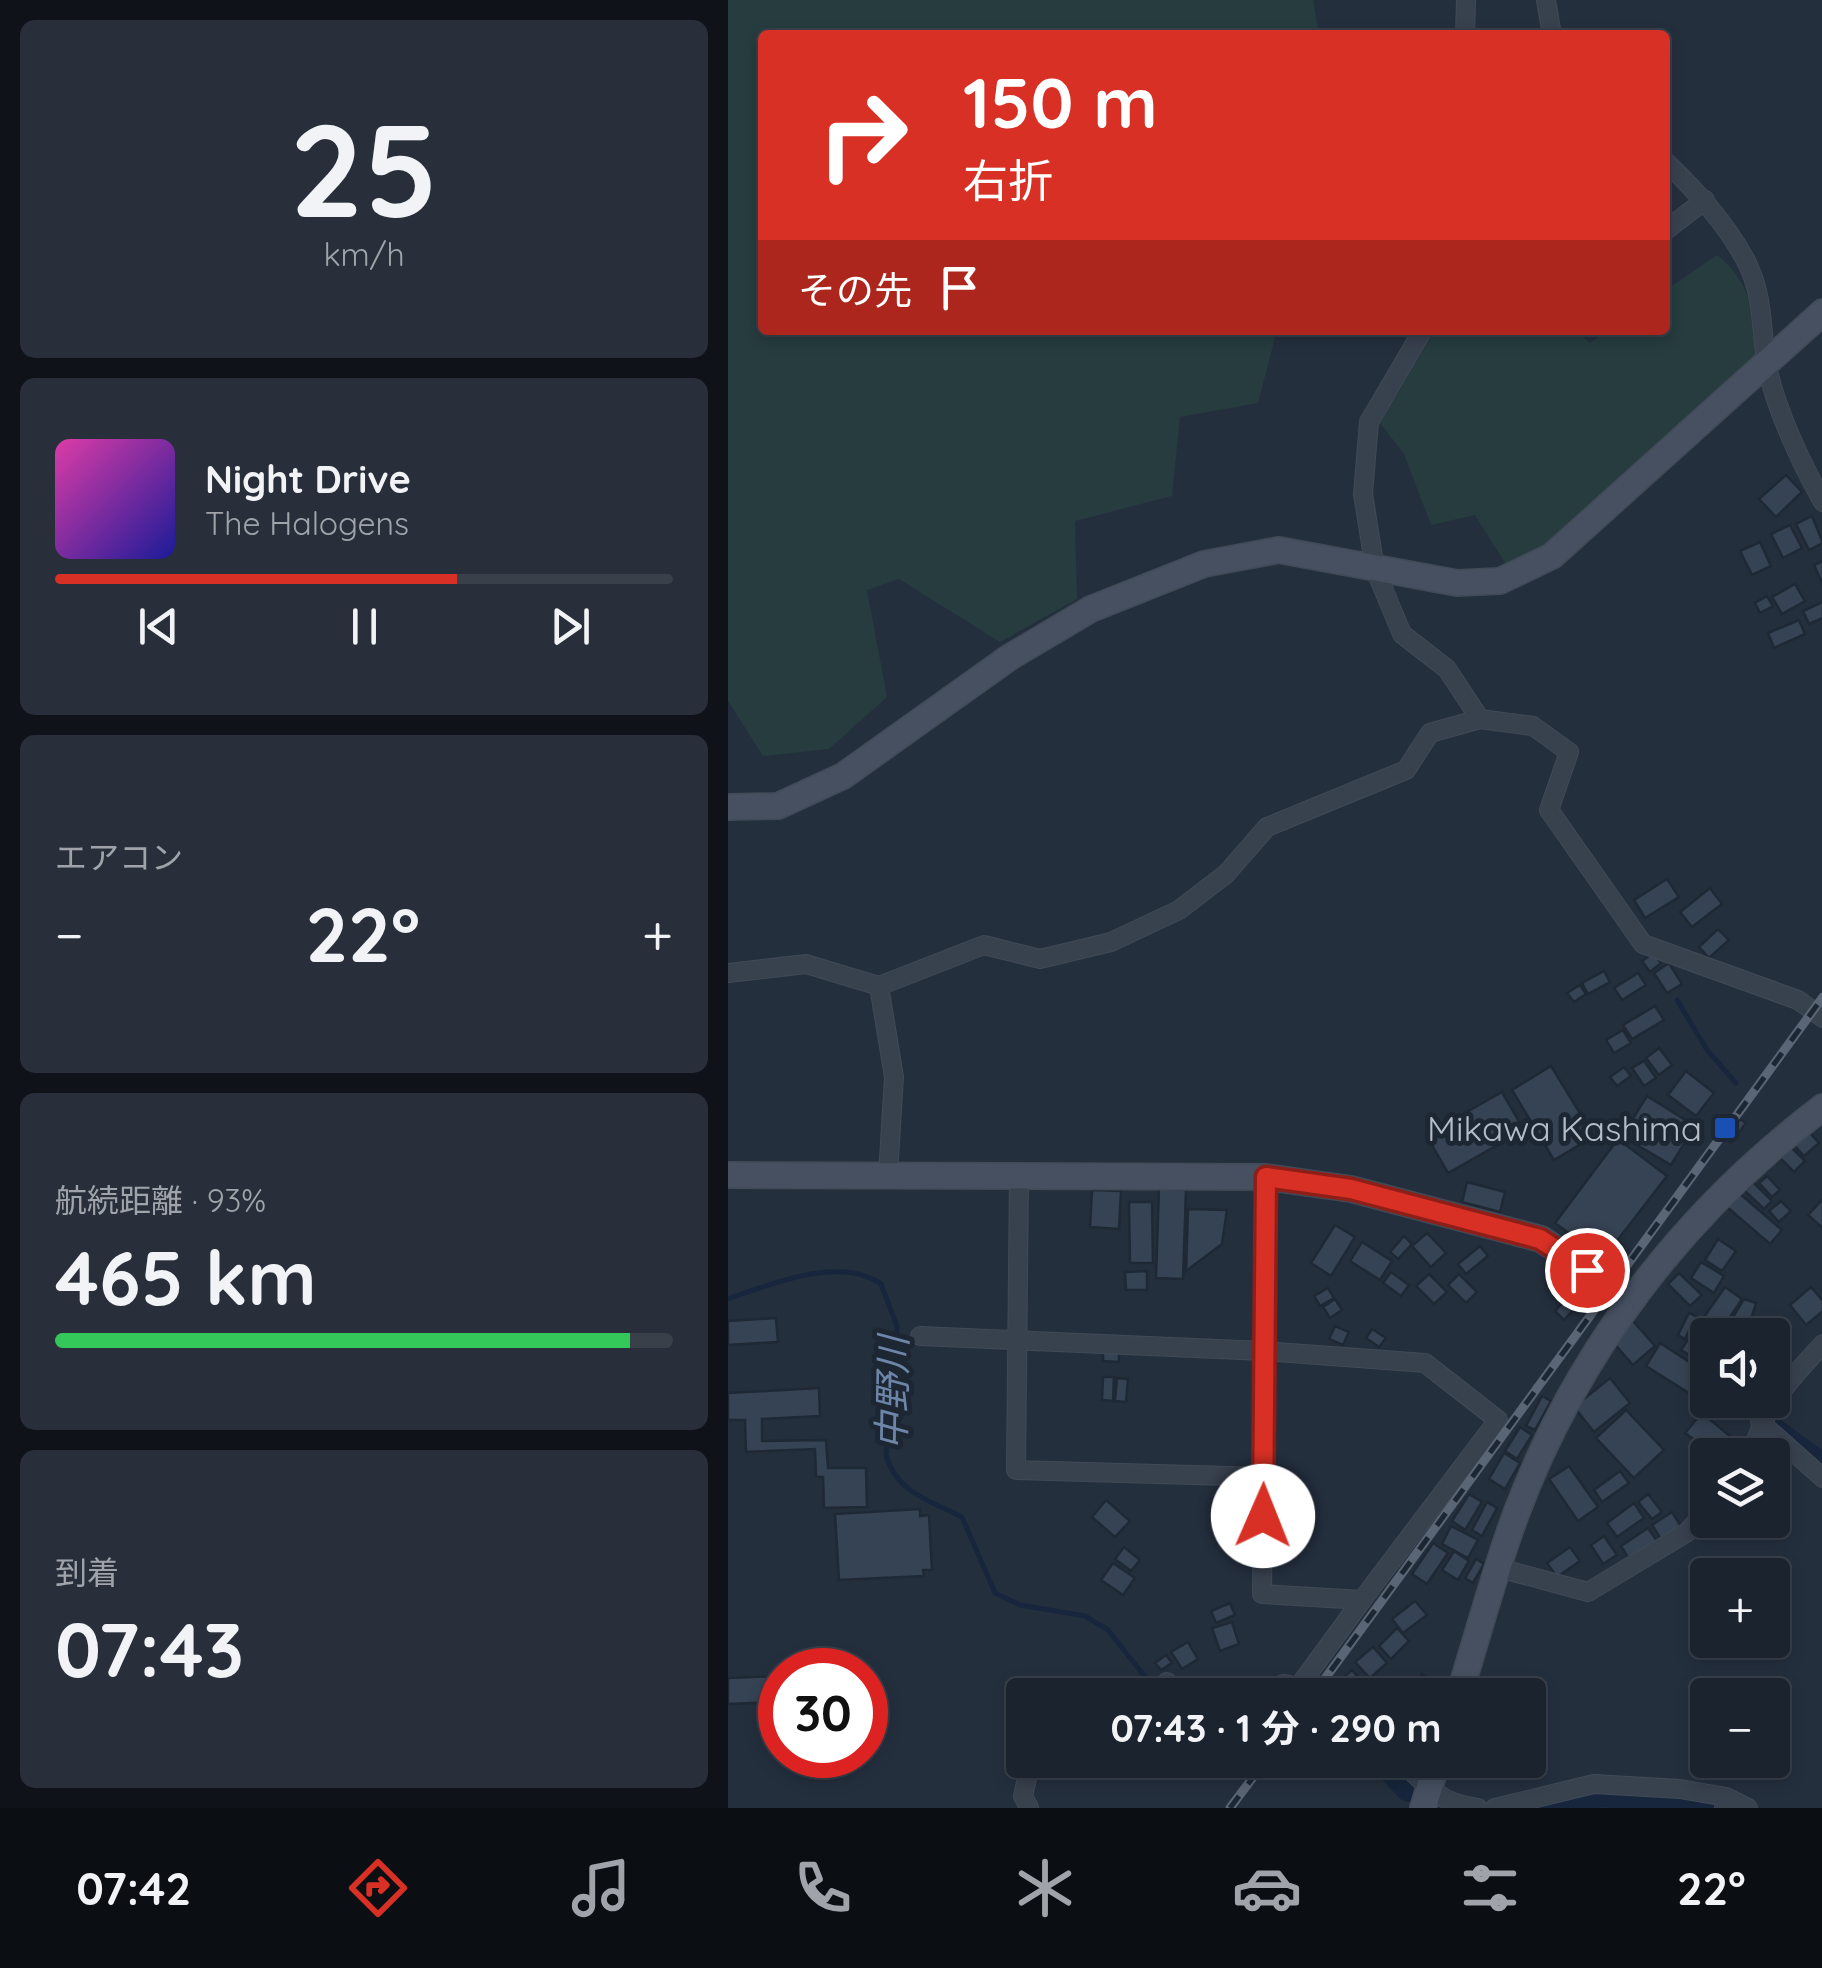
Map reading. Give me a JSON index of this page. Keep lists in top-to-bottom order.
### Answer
{
  "water": ["中野川"],
  "places": {
    "transit": ["Mikawa Kashima"]
  },
  "page": {
    "tile": [
      ["25", "km/h"],
      "エアコン",
      ["航続距離 · 93%", "465 km"],
      ["到着", "07:43"]
    ],
    "turn": ["150 m", "右折"],
    "then": "その先",
    "song": ["Night Drive", "The Halogens"],
    "heat": ["−", "22°", "+"],
    "map_buttons": ["+", "−"],
    "limit": "30",
    "trip": "07:43 · 1 分 · 290 m",
    "tabs": ["07:42", "22°"]
  }
}
